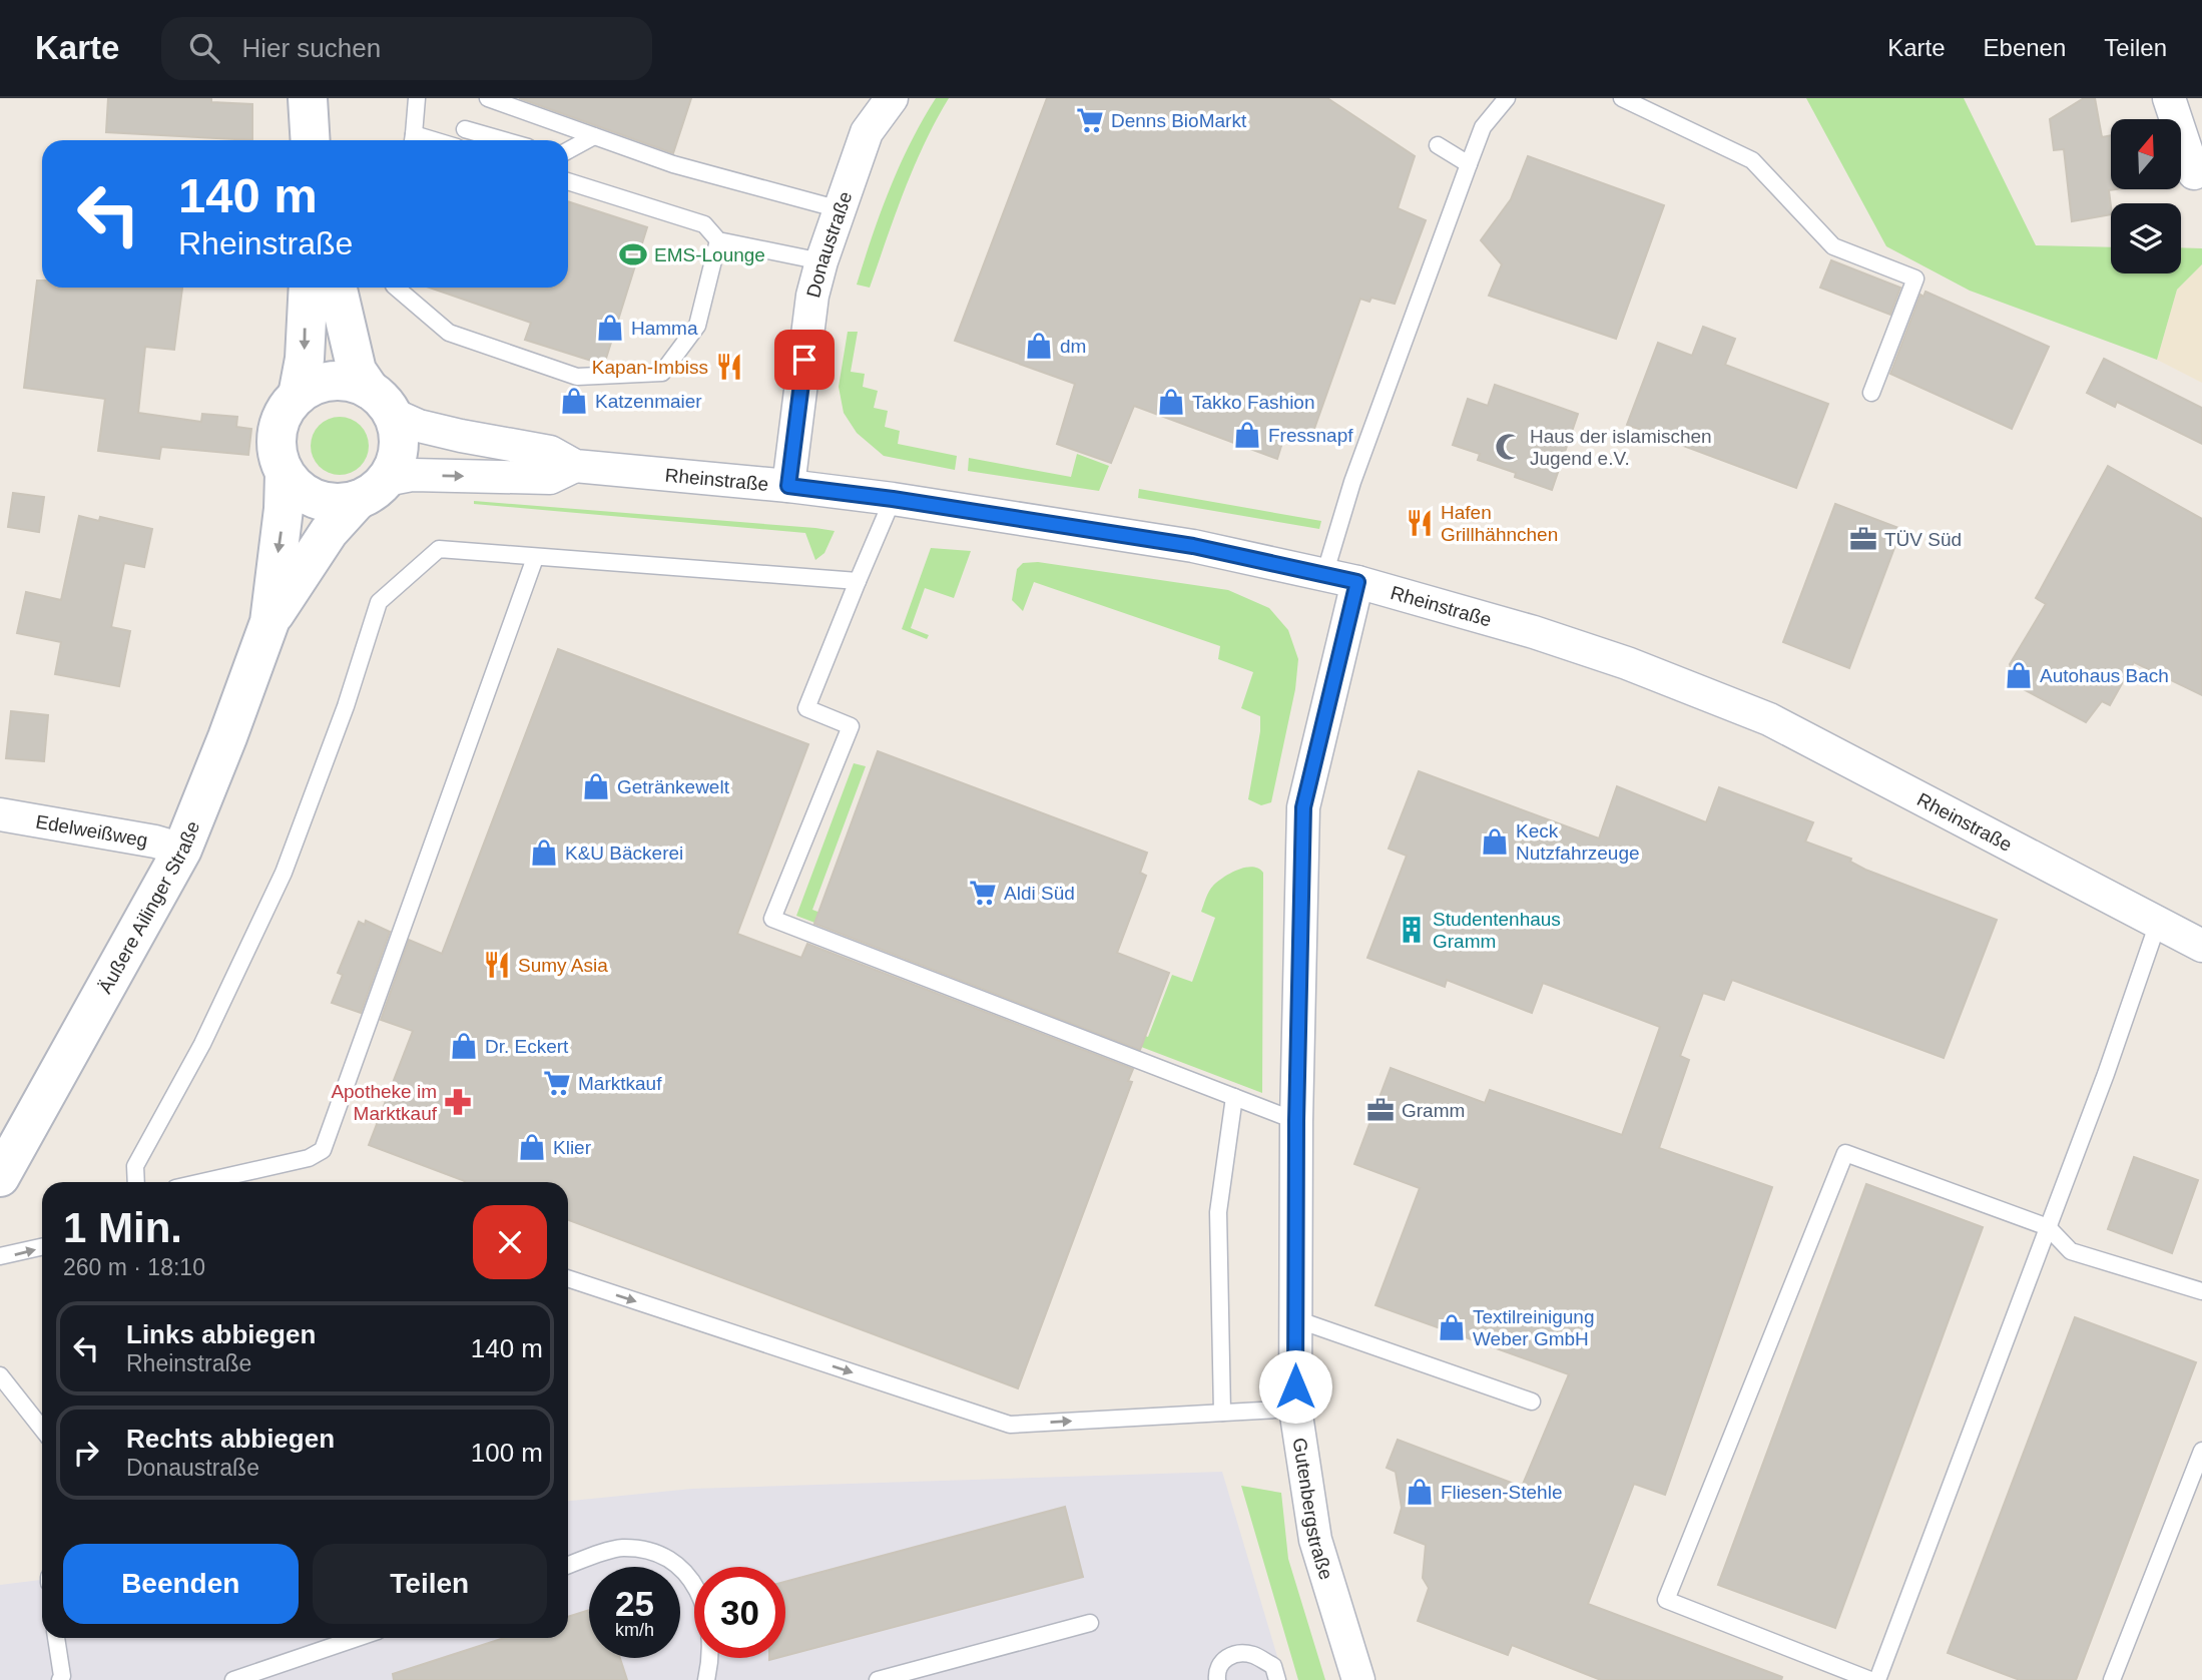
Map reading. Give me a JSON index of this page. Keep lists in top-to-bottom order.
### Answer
{
  "streets": {
    "main road": ["Äußere Ailinger Straße"],
    "street": [
      "Donaustraße",
      "Rheinstraße",
      "Edelweißweg",
      "Gutenbergstraße"
    ]
  },
  "crossings": [
    ["Donaustraße", "Rheinstraße"],
    ["Rheinstraße", "Äußere Ailinger Straße"],
    ["Rheinstraße", "Gutenbergstraße"],
    ["Edelweißweg", "Äußere Ailinger Straße"]
  ],
  "places": {
    "supermarket": ["Denns BioMarkt", "Aldi Süd", "Marktkauf"],
    "sports": ["EMS-Lounge"],
    "shop": [
      "Hamma",
      "dm",
      "Katzenmaier",
      "Takko Fashion",
      "Fressnapf",
      "Autohaus Bach",
      "Getränkewelt",
      "Keck Nutzfahrzeuge",
      "K&U Bäckerei",
      "Dr. Eckert",
      "Klier",
      "Textilreinigung Weber GmbH",
      "Fliesen-Stehle"
    ],
    "restaurant": ["Kapan-Imbiss", "Hafen Grillhähnchen", "Sumy Asia"],
    "mosque": ["Haus der islamischen Jugend e.V."],
    "office": ["TÜV Süd", "Gramm"],
    "building": ["Studentenhaus Gramm"],
    "pharmacy": ["Apotheke im Marktkauf"]
  },
  "north": "top",
  "page": {
    "header": "Karte",
    "search": "Hier suchen",
    "nav": ["Karte", "Ebenen", "Teilen"],
    "turn": ["140 m", "Rheinstraße"],
    "heading": ["1 Min.", "260 m · 18:10"],
    "list": [
      {
        "name": "Links abbiegen",
        "note": "Rheinstraße",
        "value": "140 m"
      },
      {
        "name": "Rechts abbiegen",
        "note": "Donaustraße",
        "value": "100 m"
      }
    ],
    "buttons": ["Beenden", "Teilen"],
    "speed": "25 km/h",
    "limit": "30"
  }
}
